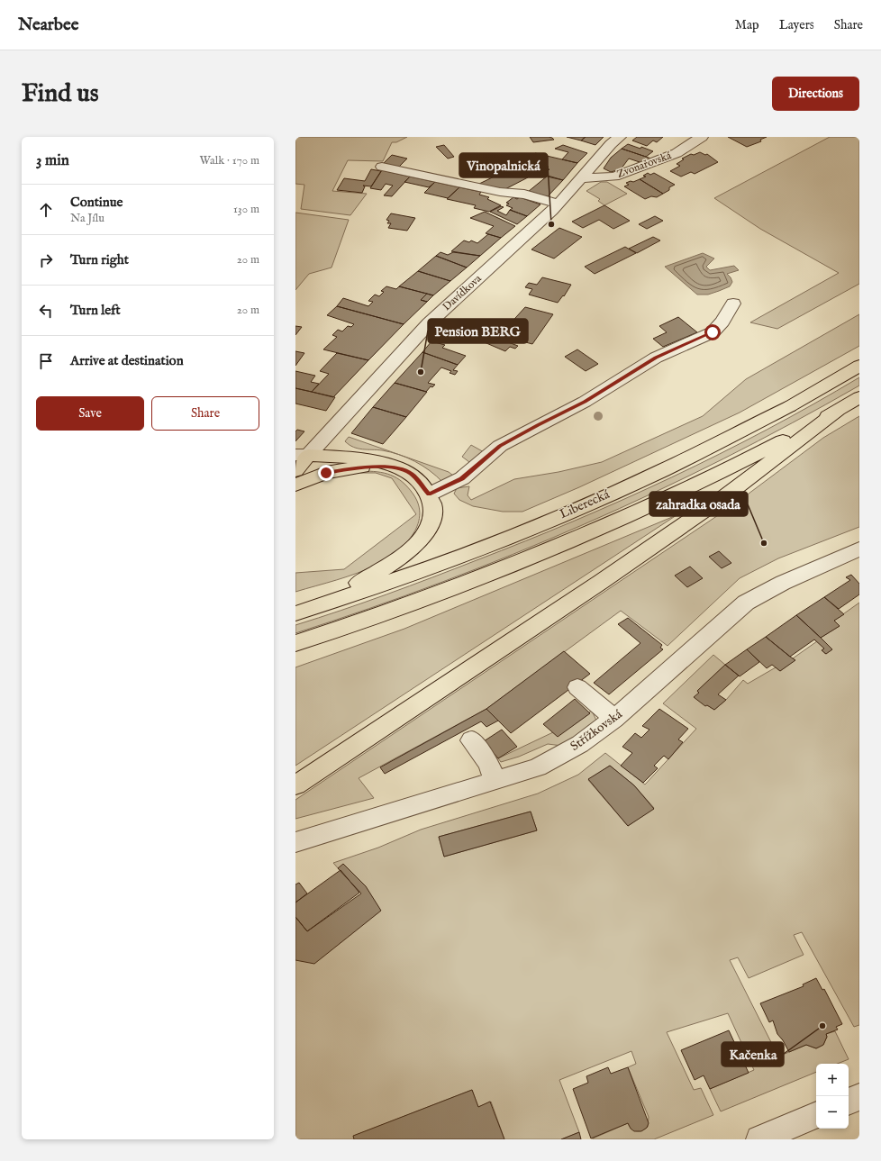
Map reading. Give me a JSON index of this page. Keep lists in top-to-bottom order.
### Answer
{
  "streets": {
    "main road": ["Davídkova", "Liberecká"],
    "street": ["Zvonařovská", "Střížkovská"]
  },
  "crossings": [
    ["Zvonařovská", "Davídkova"]
  ],
  "places": [
    "Vinopalnická",
    "Pension BERG",
    "zahradka osada",
    "Kačenka"
  ],
  "page": {
    "header": "Nearbee",
    "nav": ["Map", "Layers", "Share"],
    "buttons": [
      "Directions",
      ["Save", "Share"]
    ],
    "title": "Find us",
    "heading": ["3 min", "Walk · 170 m"],
    "list": [
      ["Continue", "Na Jílu", "130 m"],
      ["Turn right", "20 m"],
      ["Turn left", "20 m"],
      "Arrive at destination"
    ],
    "map_buttons": ["+", "−"]
  }
}
